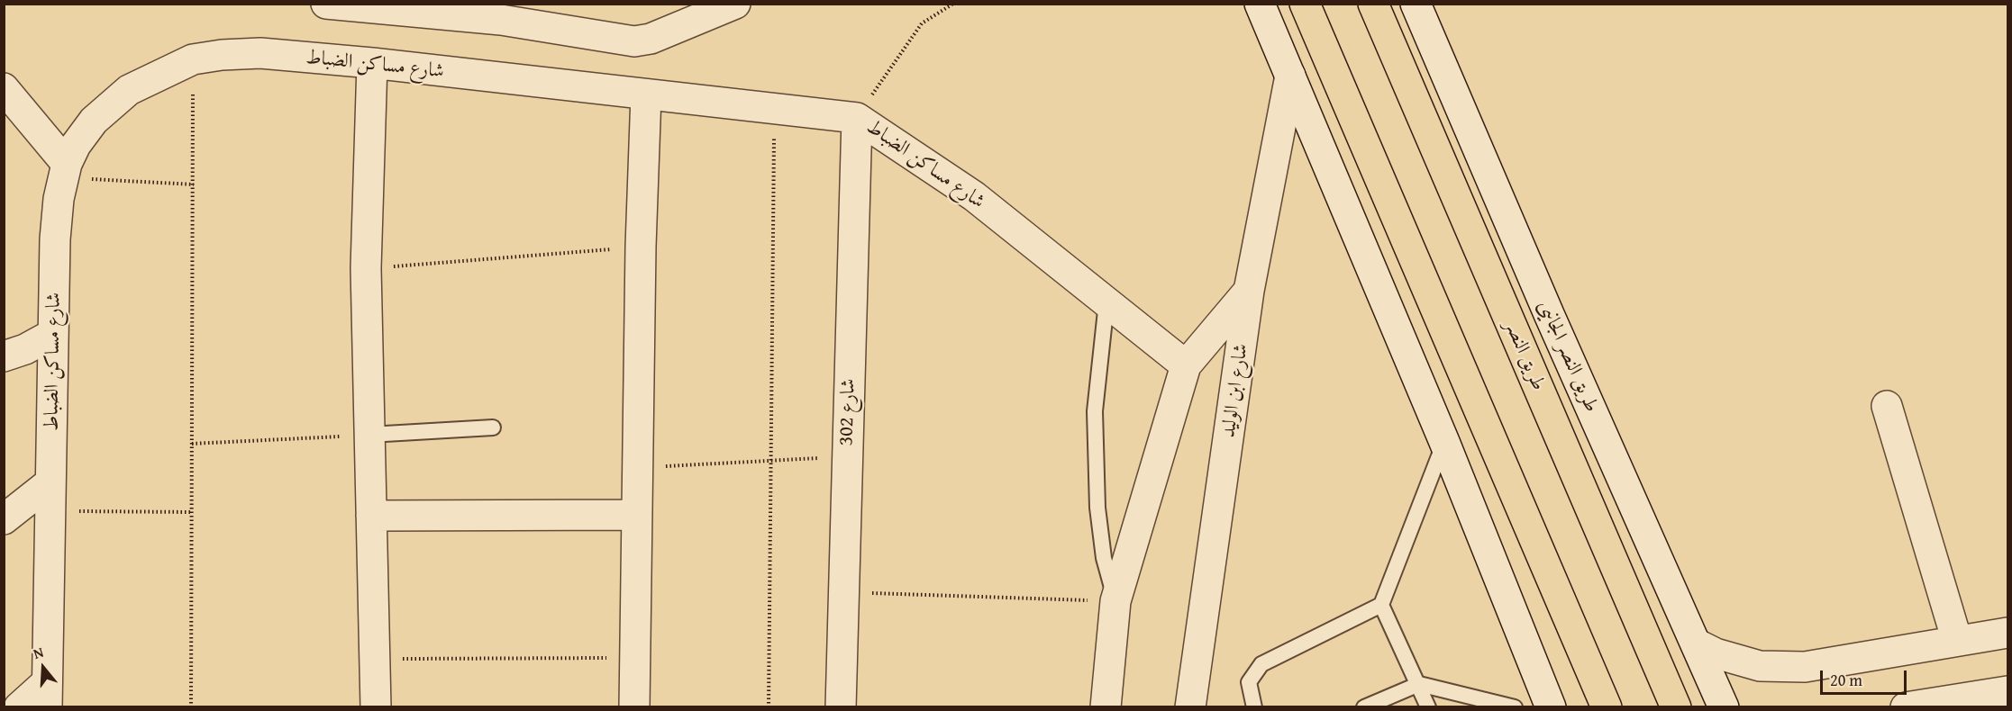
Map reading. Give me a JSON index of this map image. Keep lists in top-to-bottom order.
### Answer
{
  "streets": {
    "highway": ["طريق النصر"],
    "street": [
      "شارع مساكن الضباط",
      "طريق النصر الجانيى",
      "شارع ابن الوليد",
      "شارع 302"
    ]
  },
  "crossings": [
    ["شارع مساكن الضباط", "شارع 302"]
  ],
  "scale_bar": "20 m",
  "north": "top"
}
